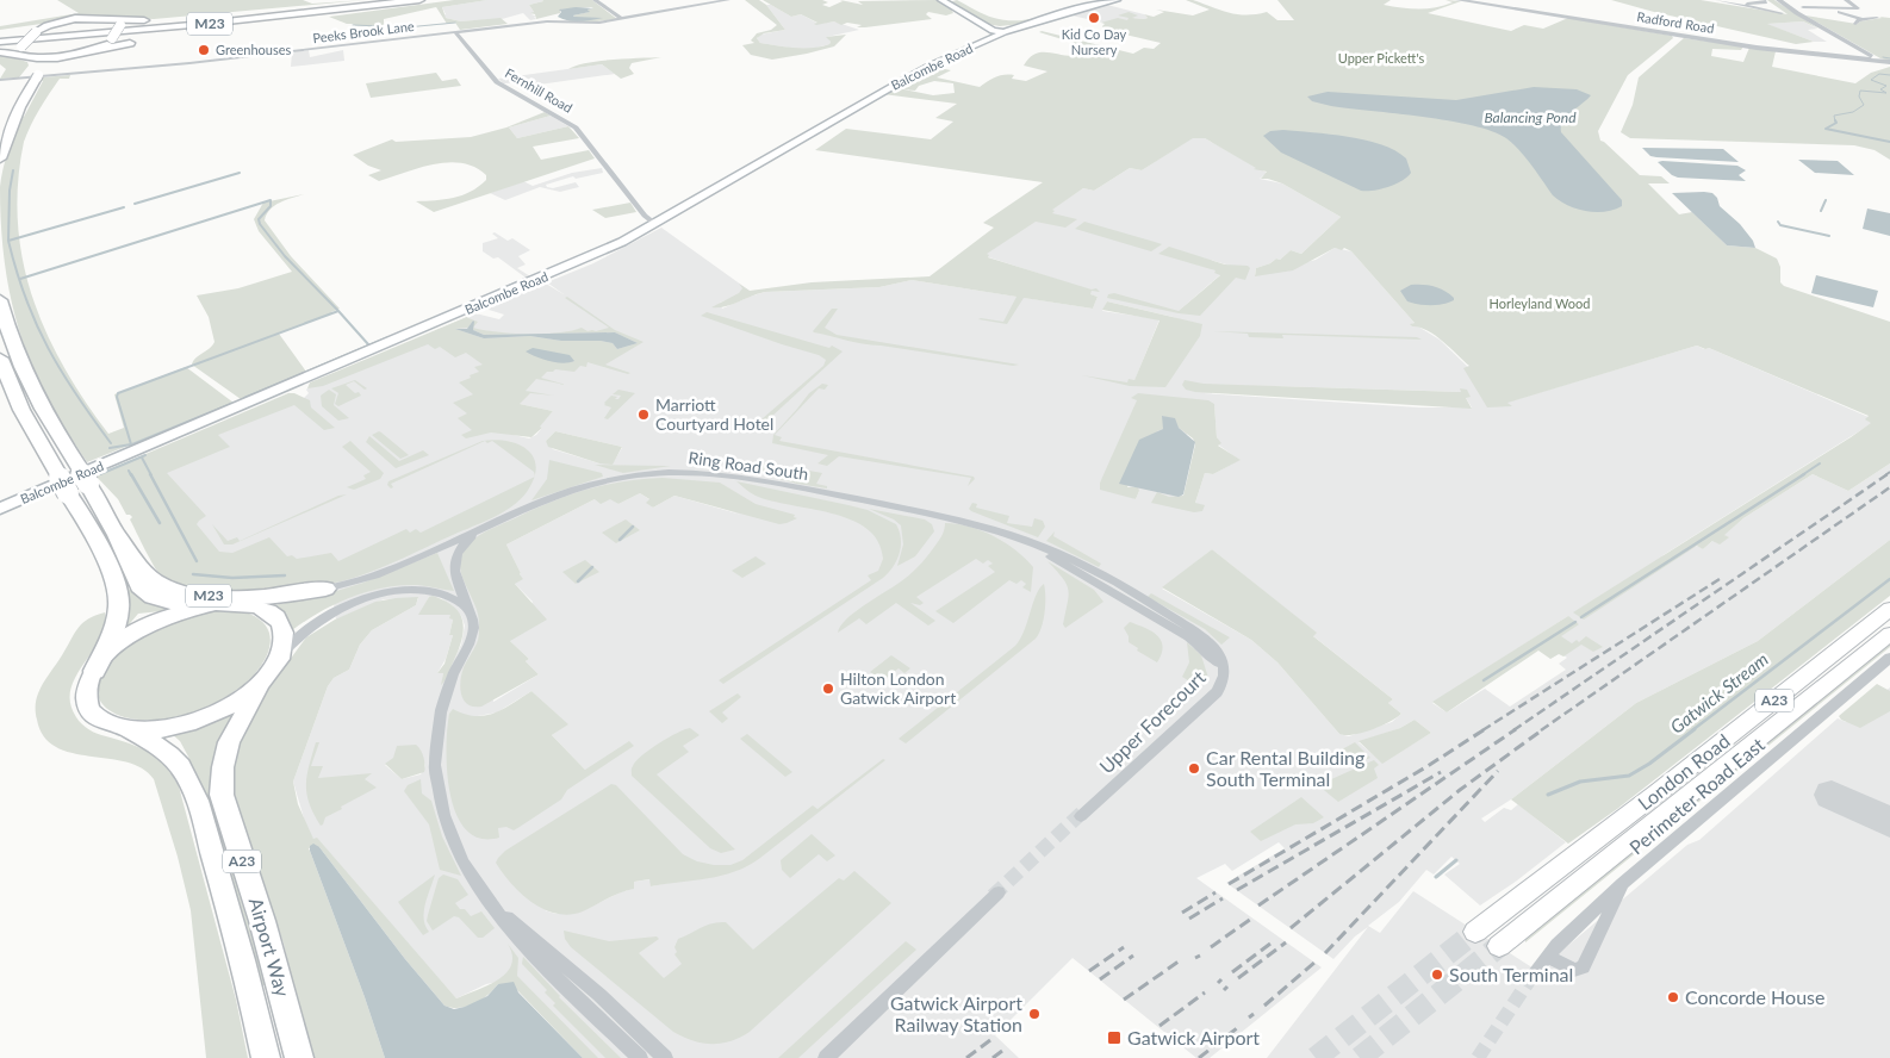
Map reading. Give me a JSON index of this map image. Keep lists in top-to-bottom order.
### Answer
{
  "streets": {
    "highway": ["M23", "A23", "Airport Way"],
    "main road": ["Balcombe Road", "London Road"],
    "street": [
      "Radford Road",
      "Peeks Brook Lane",
      "Fernhill Road",
      "Ring Road South",
      "Upper Forecourt",
      "Perimeter Road East"
    ]
  },
  "crossings": [
    ["M23", "Ring Road South"],
    ["M23", "Airport Way"],
    ["Peeks Brook Lane", "Fernhill Road"],
    ["Balcombe Road", "Fernhill Road"],
    ["Ring Road South", "Upper Forecourt"],
    ["Ring Road South", "Airport Way"]
  ],
  "water": ["Balancing Pond", "Gatwick Stream"],
  "parks": ["Upper Pickett's", "Horleyland Wood"],
  "places": {
    "other": [
      "Kid Co Day Nursery",
      "Greenhouses",
      "Marriott Courtyard Hotel",
      "Hilton London Gatwick Airport",
      "Car Rental Building South Terminal",
      "South Terminal",
      "Concorde House",
      "Gatwick Airport Railway Station"
    ],
    "transit": ["Gatwick Airport"]
  }
}
